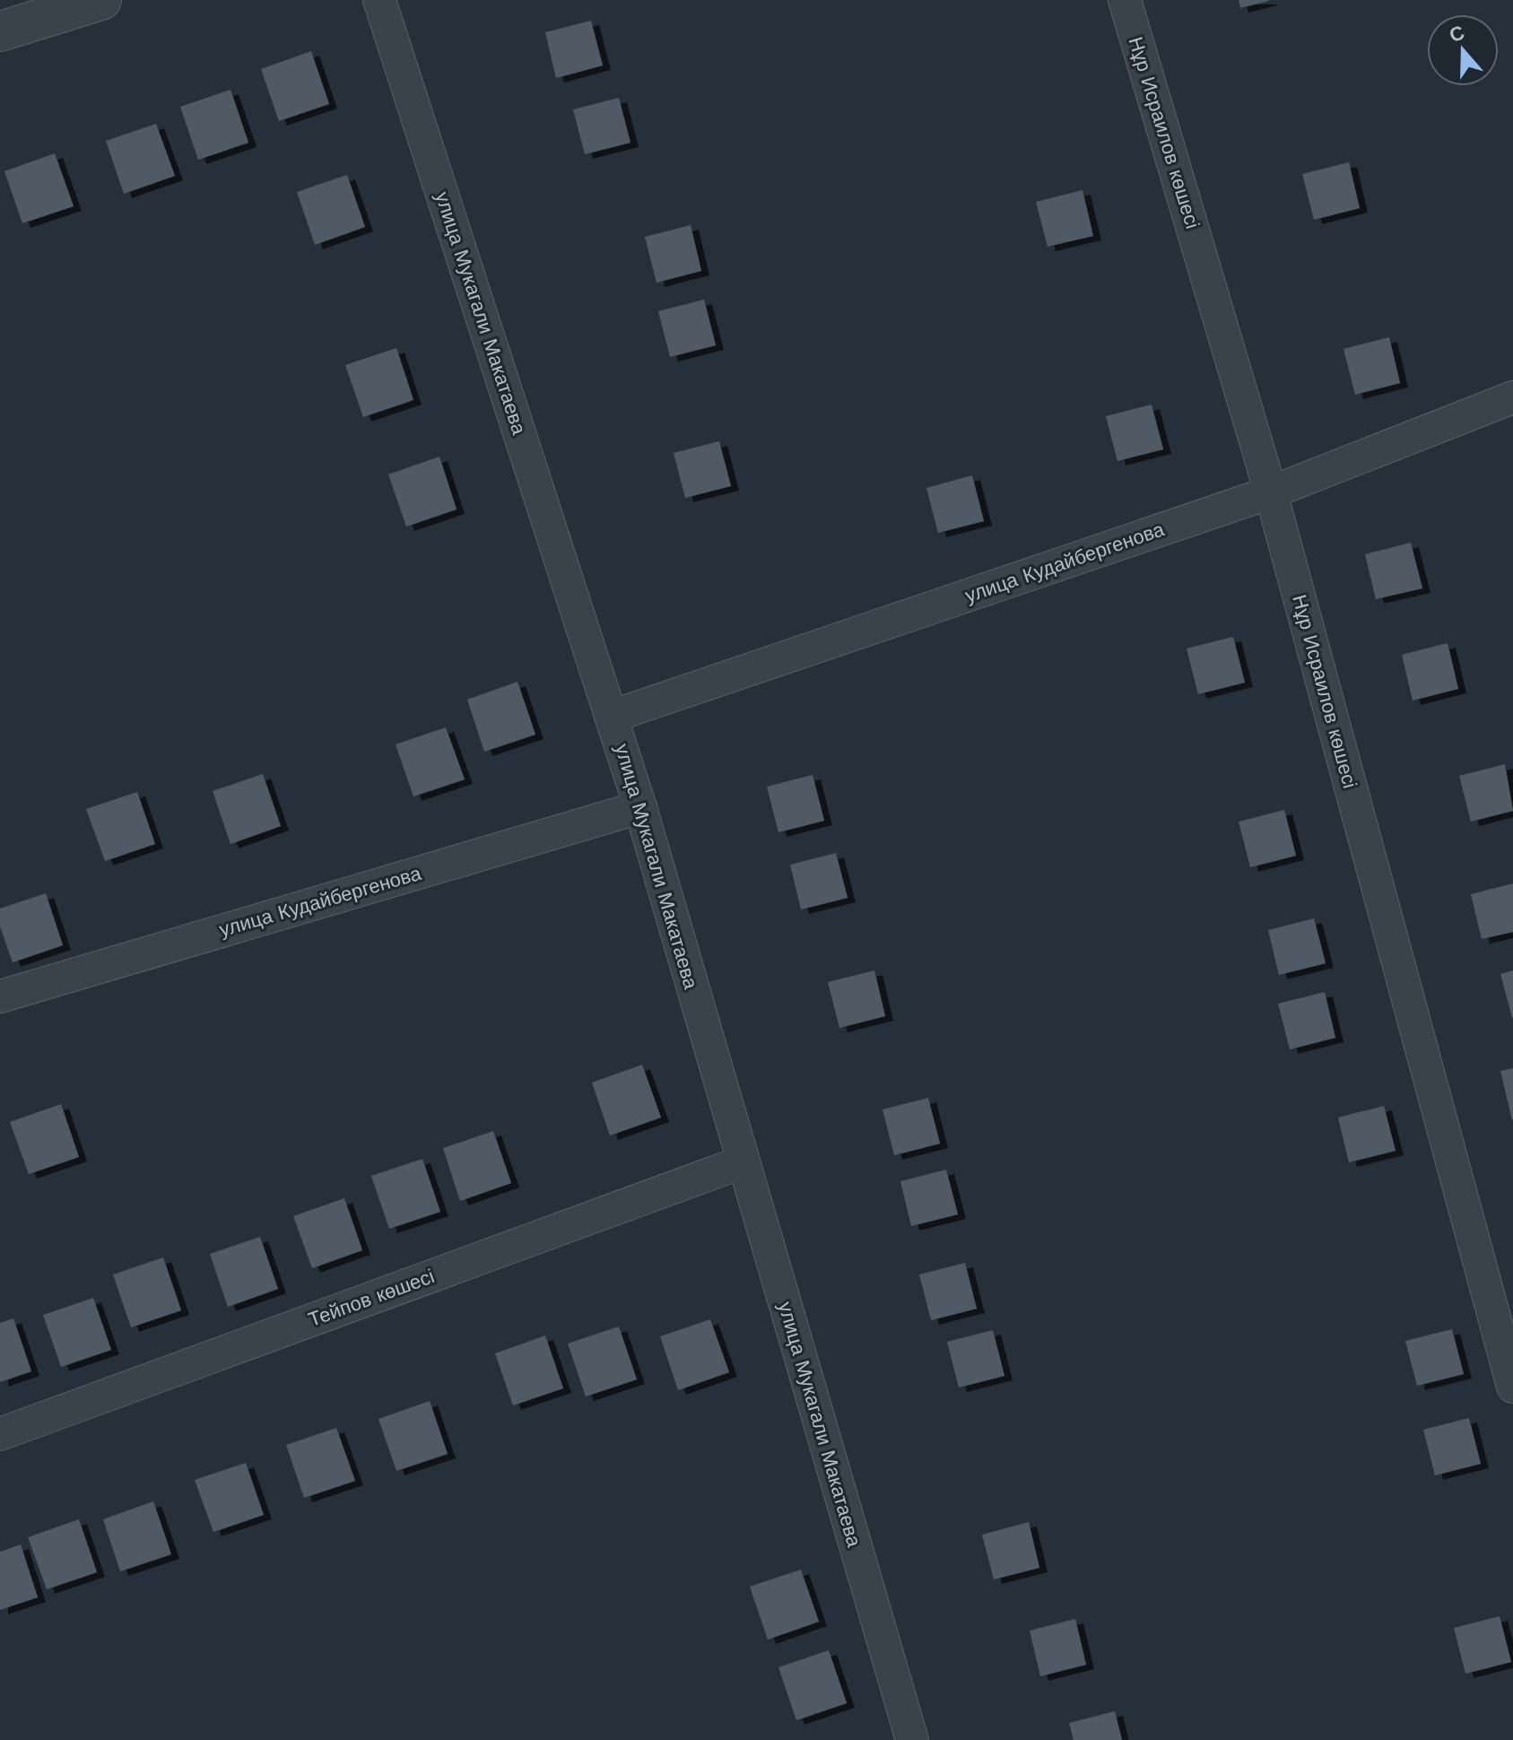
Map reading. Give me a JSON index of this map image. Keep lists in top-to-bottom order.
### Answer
{
  "streets": {
    "street": [
      "Нұр Исраилов көшесі",
      "улица Мукагали Макатаева",
      "улица Кудайбергенова",
      "Тейпов көшесі"
    ]
  },
  "crossings": [
    ["Нұр Исраилов көшесі", "улица Кудайбергенова"],
    ["улица Мукагали Макатаева", "улица Кудайбергенова"],
    ["улица Мукагали Макатаева", "Тейпов көшесі"]
  ],
  "north": "top"
}
